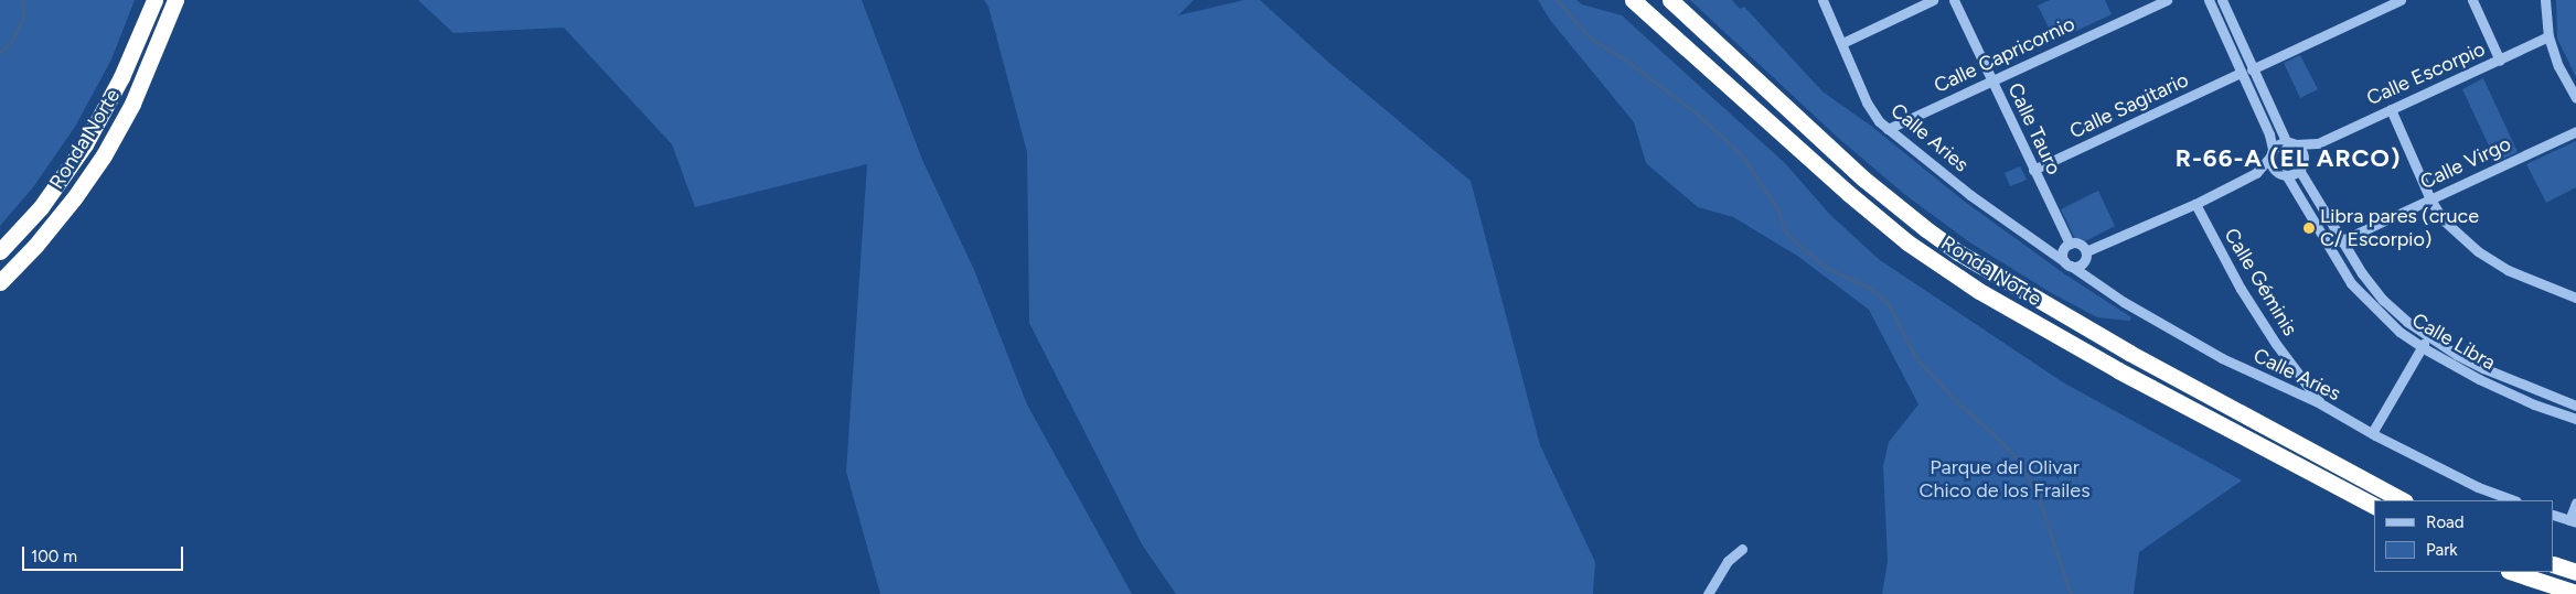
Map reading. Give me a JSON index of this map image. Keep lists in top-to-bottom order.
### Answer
{
  "streets": {
    "highway": ["Ronda Norte"],
    "street": [
      "Calle Capricornio",
      "Calle Escorpio",
      "Calle Sagitario",
      "Calle Tauro",
      "Calle Aries",
      "Calle Virgo",
      "Calle Géminis",
      "Calle Libra"
    ]
  },
  "crossings": [
    ["Calle Capricornio", "Calle Tauro"],
    ["Calle Capricornio", "Calle Aries"],
    ["Calle Escorpio", "Calle Libra"],
    ["Calle Sagitario", "Calle Tauro"],
    ["Calle Tauro", "Calle Aries"],
    ["Calle Aries", "Calle Géminis"],
    ["Calle Virgo", "Calle Libra"]
  ],
  "districts": ["R-66-A (EL ARCO)"],
  "parks": ["Parque del Olivar Chico de los Frailes"],
  "places": ["Libra pares (cruce C/ Escorpio)"],
  "legend": ["Road", "Park"],
  "scale_bar": "100 m"
}
